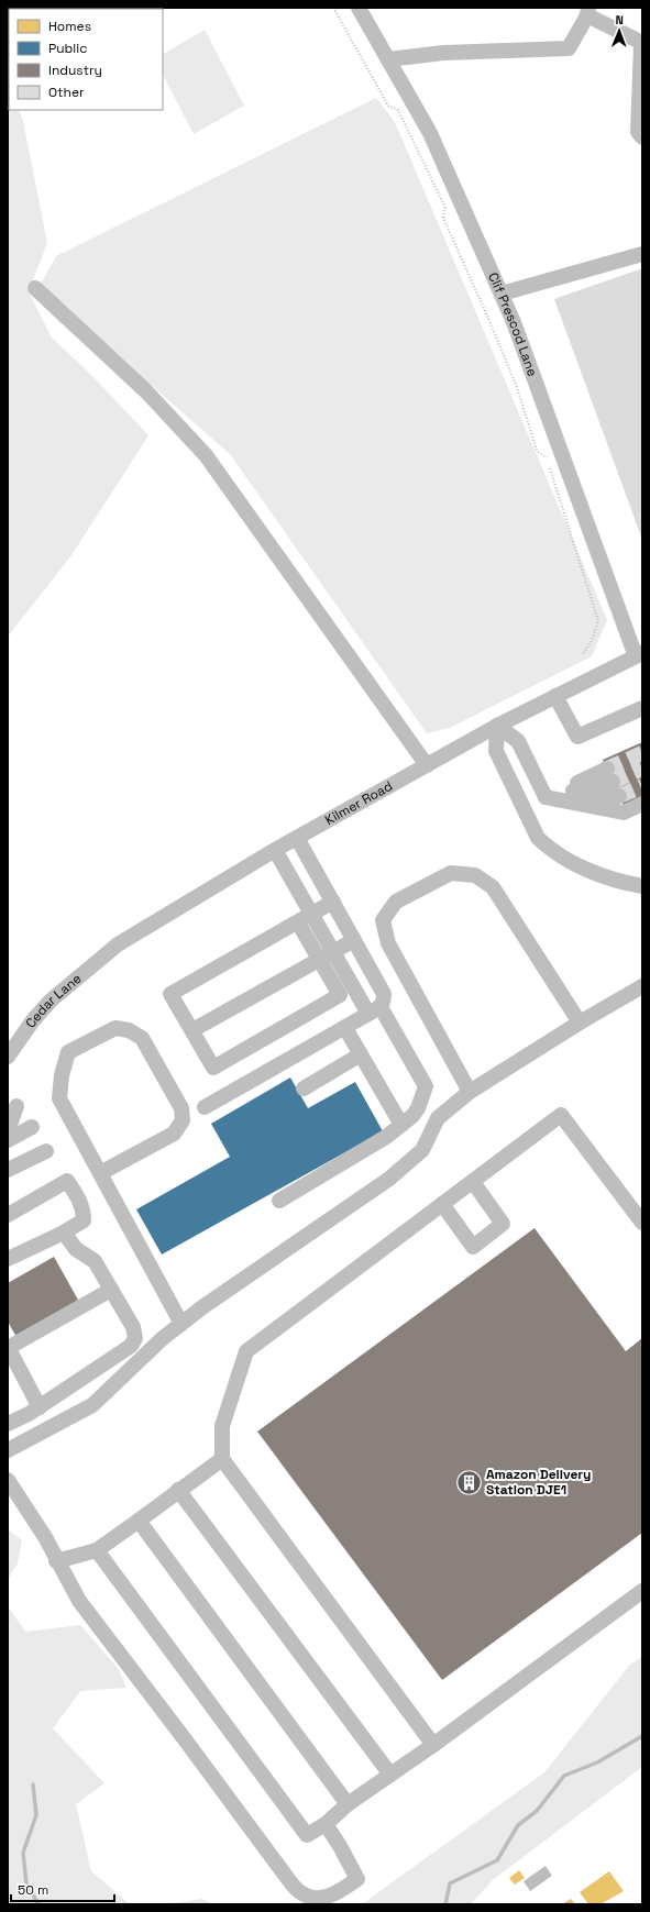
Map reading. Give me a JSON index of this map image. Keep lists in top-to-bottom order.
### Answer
{
  "streets": {
    "street": ["Clif Prescod Lane", "Kilmer Road", "Cedar Lane"]
  },
  "crossings": [
    ["Clif Prescod Lane", "Kilmer Road"],
    ["Kilmer Road", "Cedar Lane"]
  ],
  "places": {
    "building": ["Amazon Delivery Station DJE1"]
  },
  "legend": [
    "Homes",
    "Public",
    "Industry",
    "Other"
  ],
  "scale_bar": "50 m",
  "north": "top"
}
